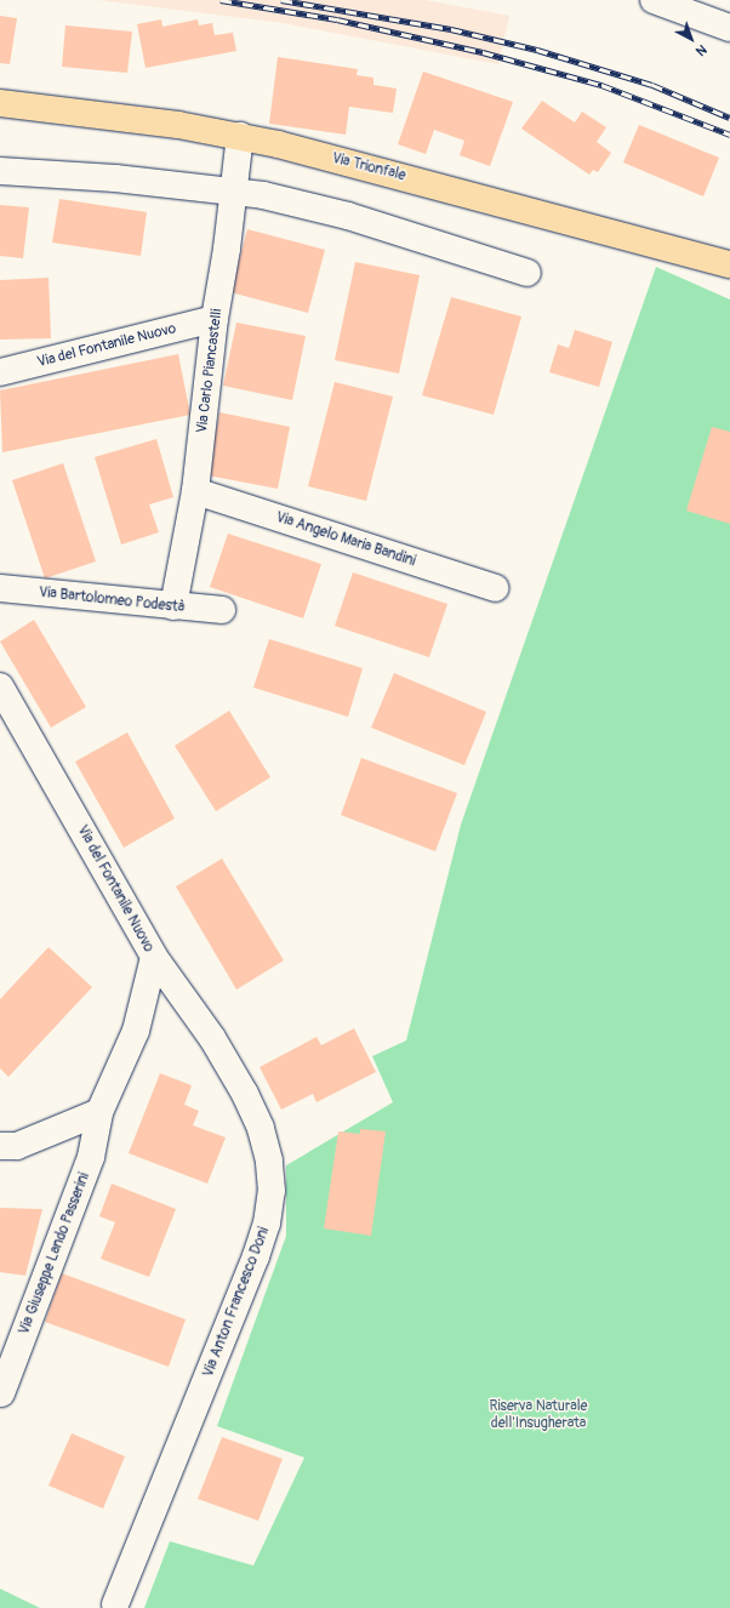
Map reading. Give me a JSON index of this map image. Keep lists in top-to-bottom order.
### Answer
{
  "streets": {
    "main road": ["Via Trionfale"],
    "street": [
      "Via del Fontanile Nuovo",
      "Via Carlo Piancastelli",
      "Via Angelo Maria Bandini",
      "Via Bartolomeo Podestà",
      "Via Giuseppe Lando Passerini",
      "Via Anton Francesco Doni"
    ]
  },
  "crossings": [
    ["Via Trionfale", "Via Carlo Piancastelli"],
    ["Via del Fontanile Nuovo", "Via Carlo Piancastelli"],
    ["Via del Fontanile Nuovo", "Via Giuseppe Lando Passerini"],
    ["Via del Fontanile Nuovo", "Via Anton Francesco Doni"],
    ["Via Carlo Piancastelli", "Via Angelo Maria Bandini"],
    ["Via Carlo Piancastelli", "Via Bartolomeo Podestà"]
  ],
  "parks": ["Riserva Naturale dell'Insugherata"],
  "north": "bottom right"
}
